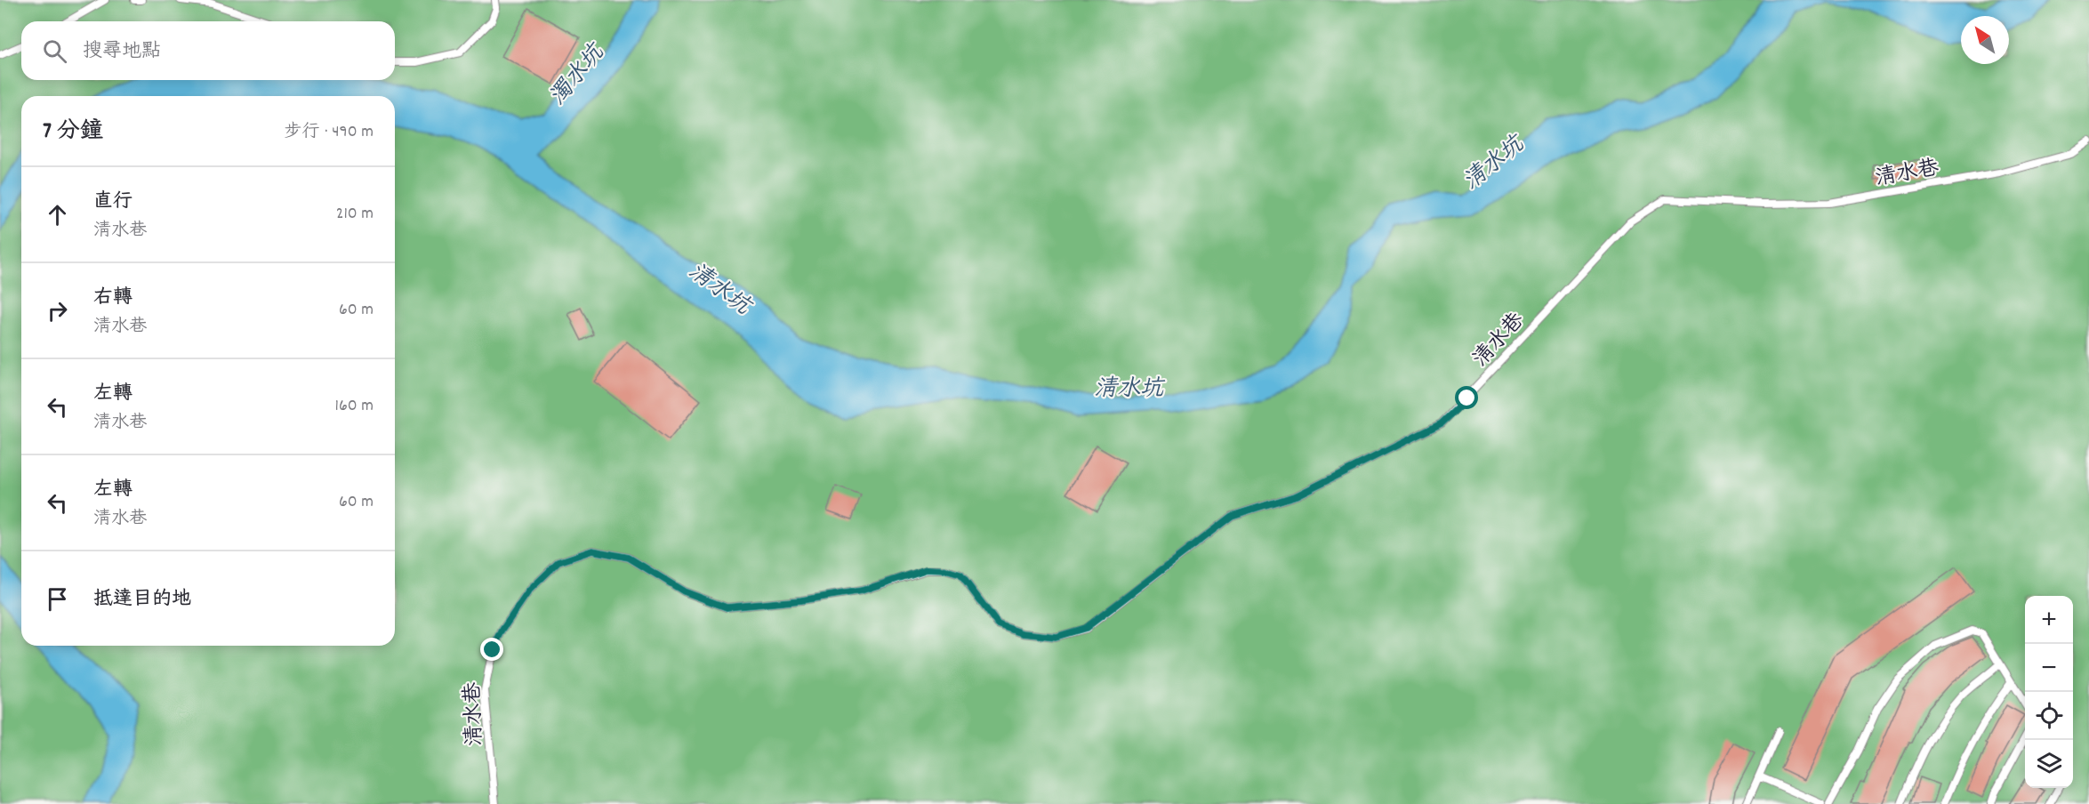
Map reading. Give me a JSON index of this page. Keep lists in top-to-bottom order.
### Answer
{
  "streets": {
    "lane": ["清水巷"]
  },
  "water": ["濁水坑", "清水坑"],
  "north": "top left",
  "page": {
    "search": "搜尋地點",
    "heading": ["7 分鐘", "步行 · 490 m"],
    "list": [
      ["直行", "清水巷", "210 m"],
      ["右轉", "清水巷", "60 m"],
      ["左轉", "清水巷", "160 m"],
      ["左轉", "清水巷", "60 m"],
      "抵達目的地"
    ],
    "map_buttons": ["+", "−"]
  }
}
